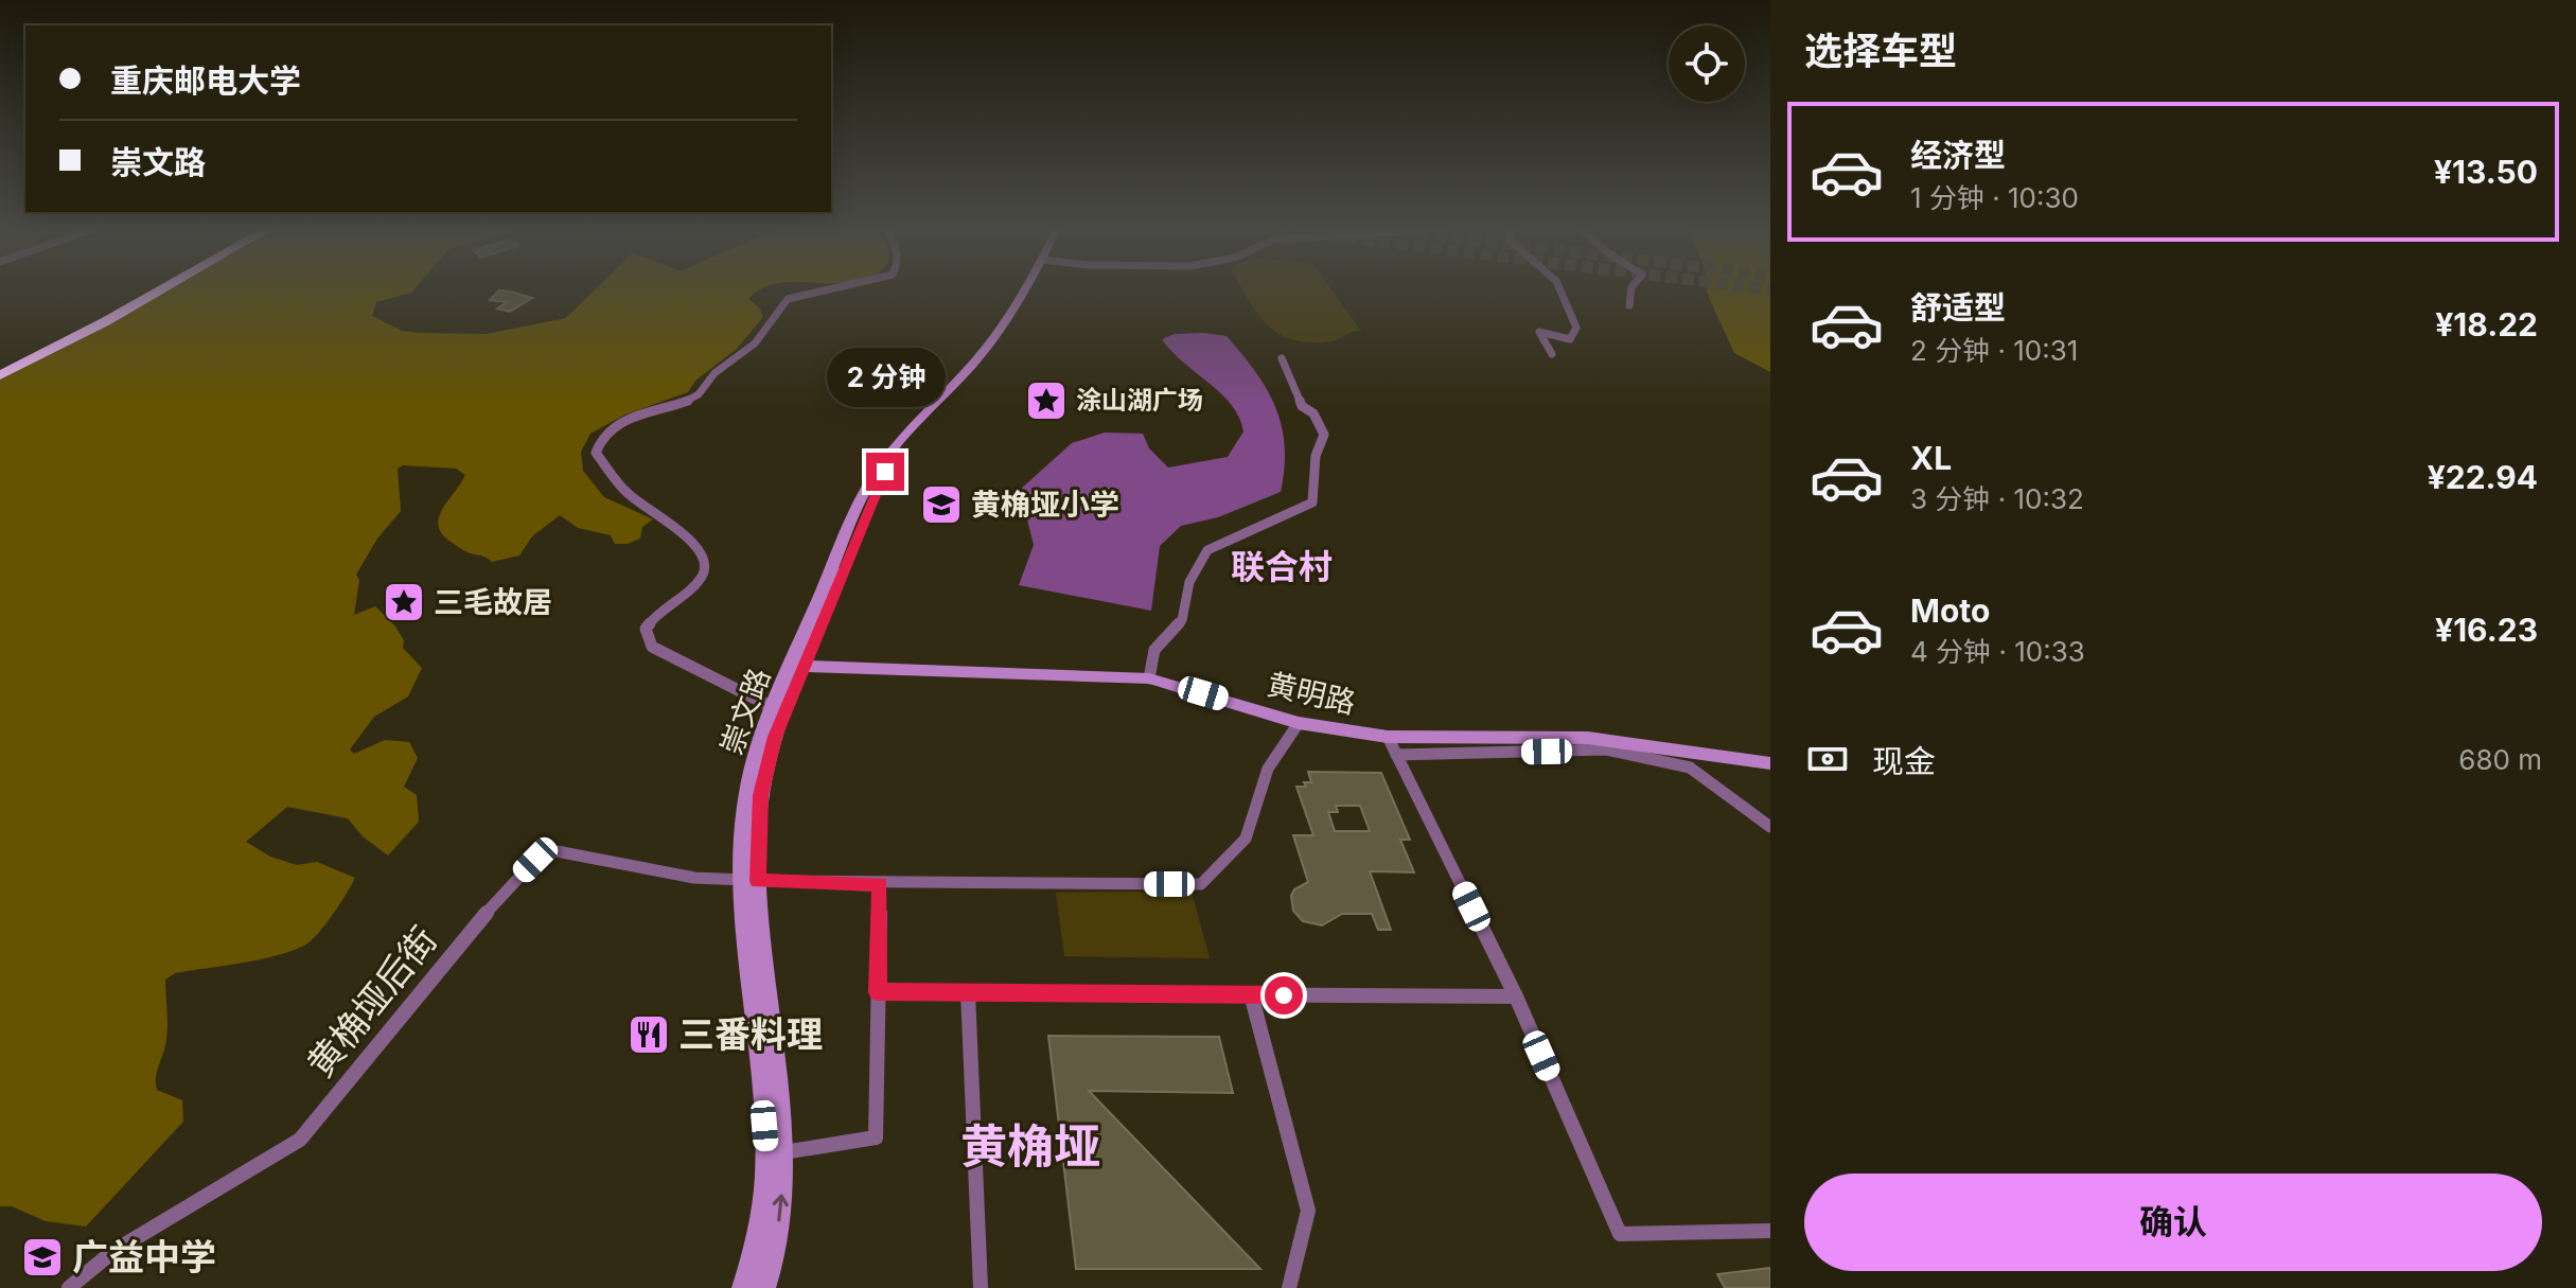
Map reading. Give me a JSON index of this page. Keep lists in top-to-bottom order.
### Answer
{
  "streets": {
    "main road": ["黄明路", "崇文路"],
    "street": ["黄桷垭后街"]
  },
  "crossings": [
    ["黄明路", "崇文路"],
    ["黄明路", "黄桷垭后街"],
    ["崇文路", "黄桷垭后街"]
  ],
  "districts": ["联合村", "黄桷垭"],
  "places": {
    "place": ["涂山湖广场", "三毛故居"],
    "school or university": ["黄桷垭小学", "广益中学"],
    "restaurant": ["三番料理"]
  },
  "page": {
    "heading": "选择车型",
    "banner": ["重庆邮电大学", "崇文路"],
    "list": [
      {
        "name": "经济型",
        "note": "1 分钟 · 10:30",
        "value": "¥13.50"
      },
      {
        "name": "舒适型",
        "note": "2 分钟 · 10:31",
        "value": "¥18.22"
      },
      {
        "name": "XL",
        "note": "3 分钟 · 10:32",
        "value": "¥22.94"
      },
      {
        "name": "Moto",
        "note": "4 分钟 · 10:33",
        "value": "¥16.23"
      }
    ],
    "bubble": "2 分钟",
    "pay": ["现金", "680 m"],
    "buttons": "确认"
  }
}
